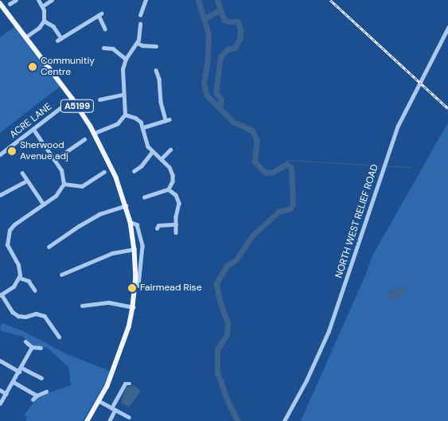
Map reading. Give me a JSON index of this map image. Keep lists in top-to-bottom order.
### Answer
{
  "streets": {
    "main road": ["A5199"],
    "street": ["ACRE LANE", "NORTH WEST RELIEF ROAD"]
  },
  "crossings": [
    ["A5199", "ACRE LANE"]
  ],
  "places": ["Communitiy Centre", "Sherwood Avenue adj", "Fairmead Rise"]
}
